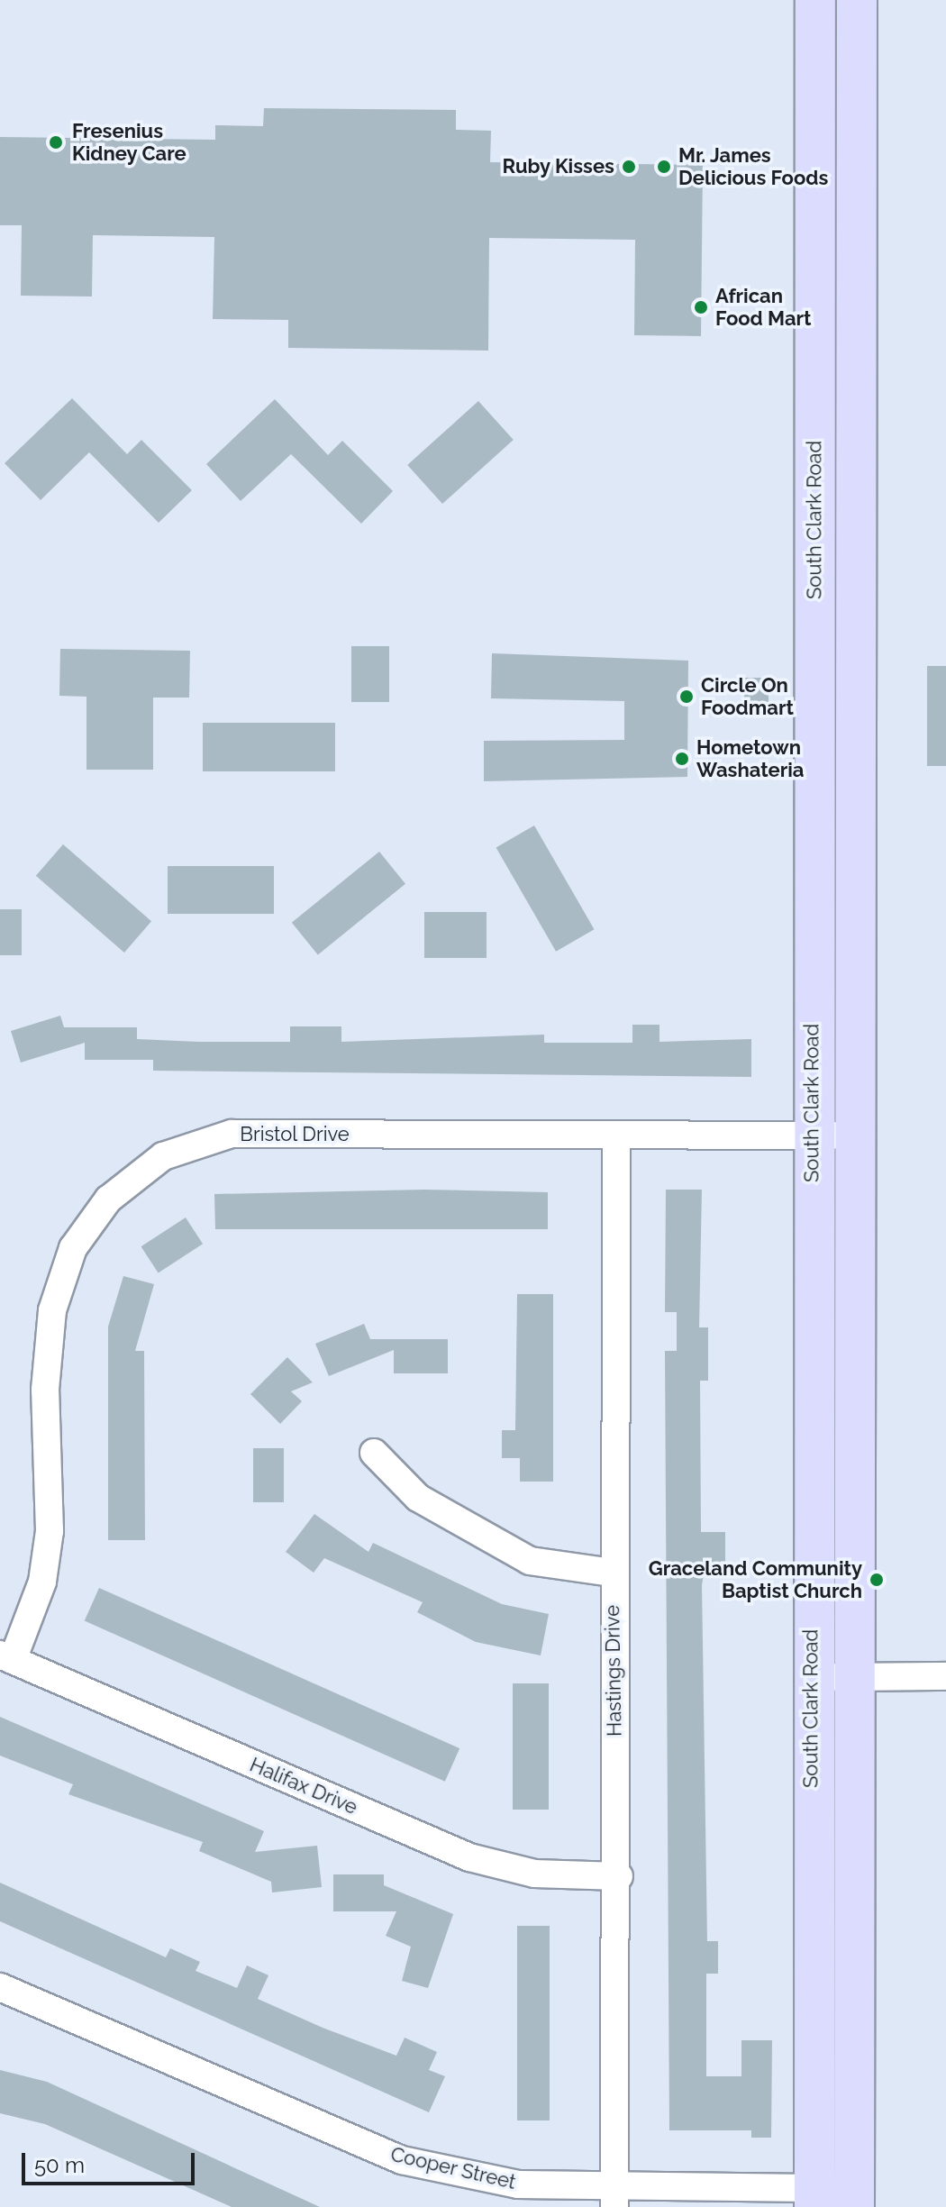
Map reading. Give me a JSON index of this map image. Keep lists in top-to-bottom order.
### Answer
{
  "streets": {
    "main road": ["South Clark Road"],
    "street": [
      "Bristol Drive",
      "Hastings Drive",
      "Halifax Drive",
      "Cooper Street"
    ]
  },
  "crossings": [
    ["South Clark Road", "Bristol Drive"],
    ["South Clark Road", "Cooper Street"],
    ["Bristol Drive", "Hastings Drive"],
    ["Bristol Drive", "Halifax Drive"],
    ["Hastings Drive", "Halifax Drive"],
    ["Hastings Drive", "Cooper Street"]
  ],
  "places": [
    "Fresenius Kidney Care",
    "Ruby Kisses",
    "Mr. James Delicious Foods",
    "African Food Mart",
    "Circle On Foodmart",
    "Hometown Washateria",
    "Graceland Community Baptist Church"
  ],
  "scale_bar": "50 m"
}
